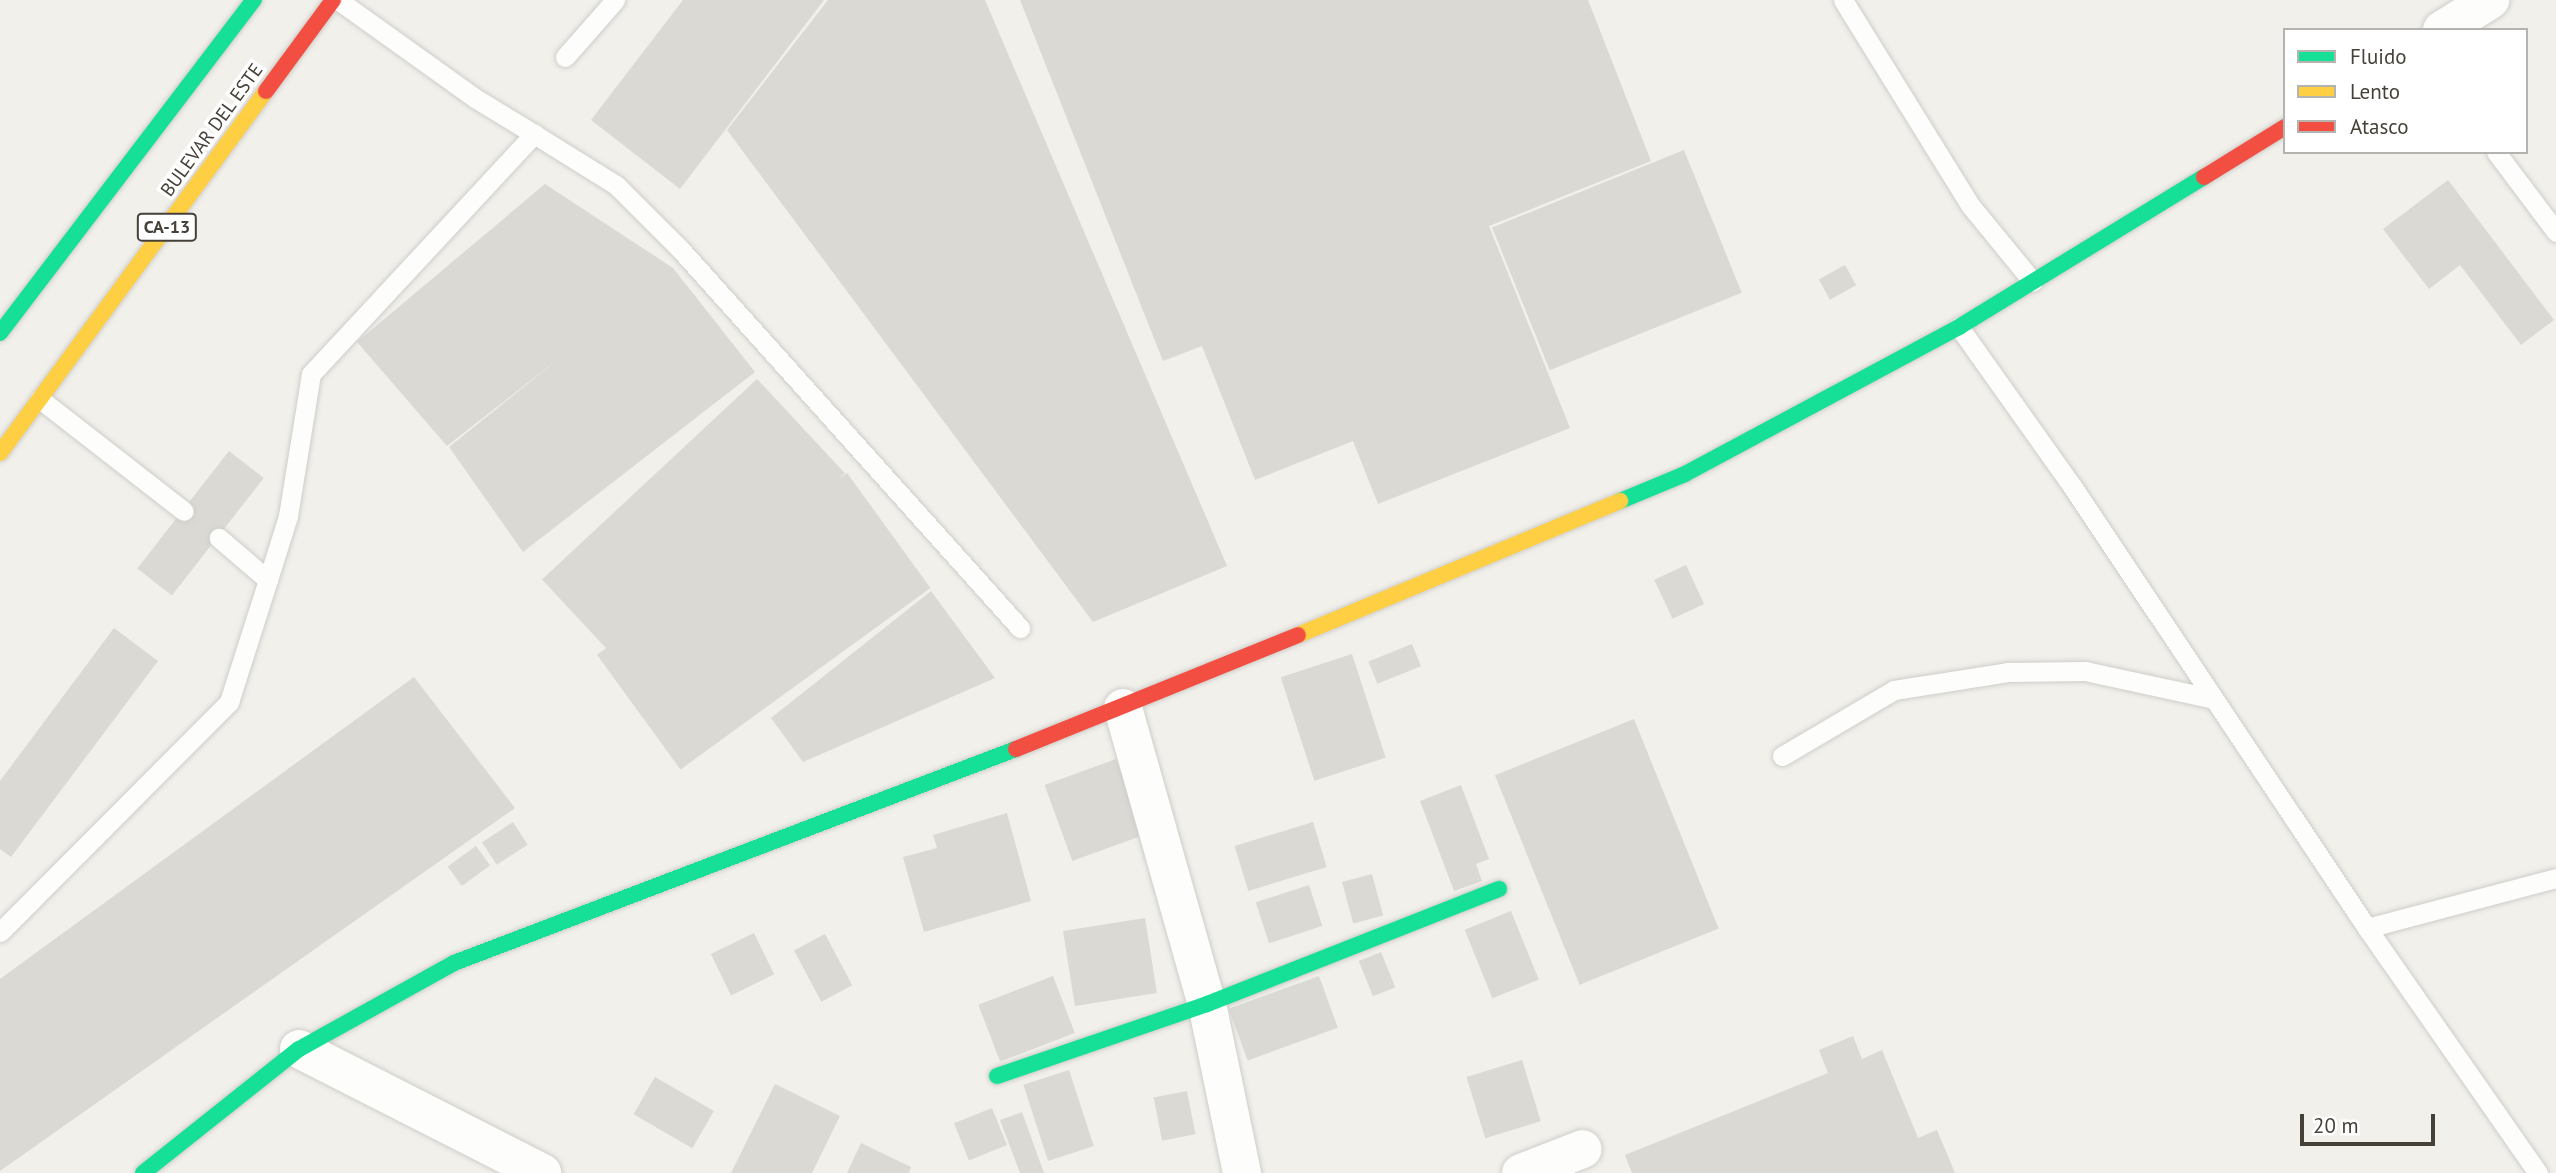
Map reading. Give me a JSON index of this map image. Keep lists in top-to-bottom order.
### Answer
{
  "streets": {
    "main road": ["BULEVAR DEL ESTE", "CA-13"]
  },
  "legend": ["Fluido", "Lento", "Atasco"],
  "scale_bar": "20 m"
}
